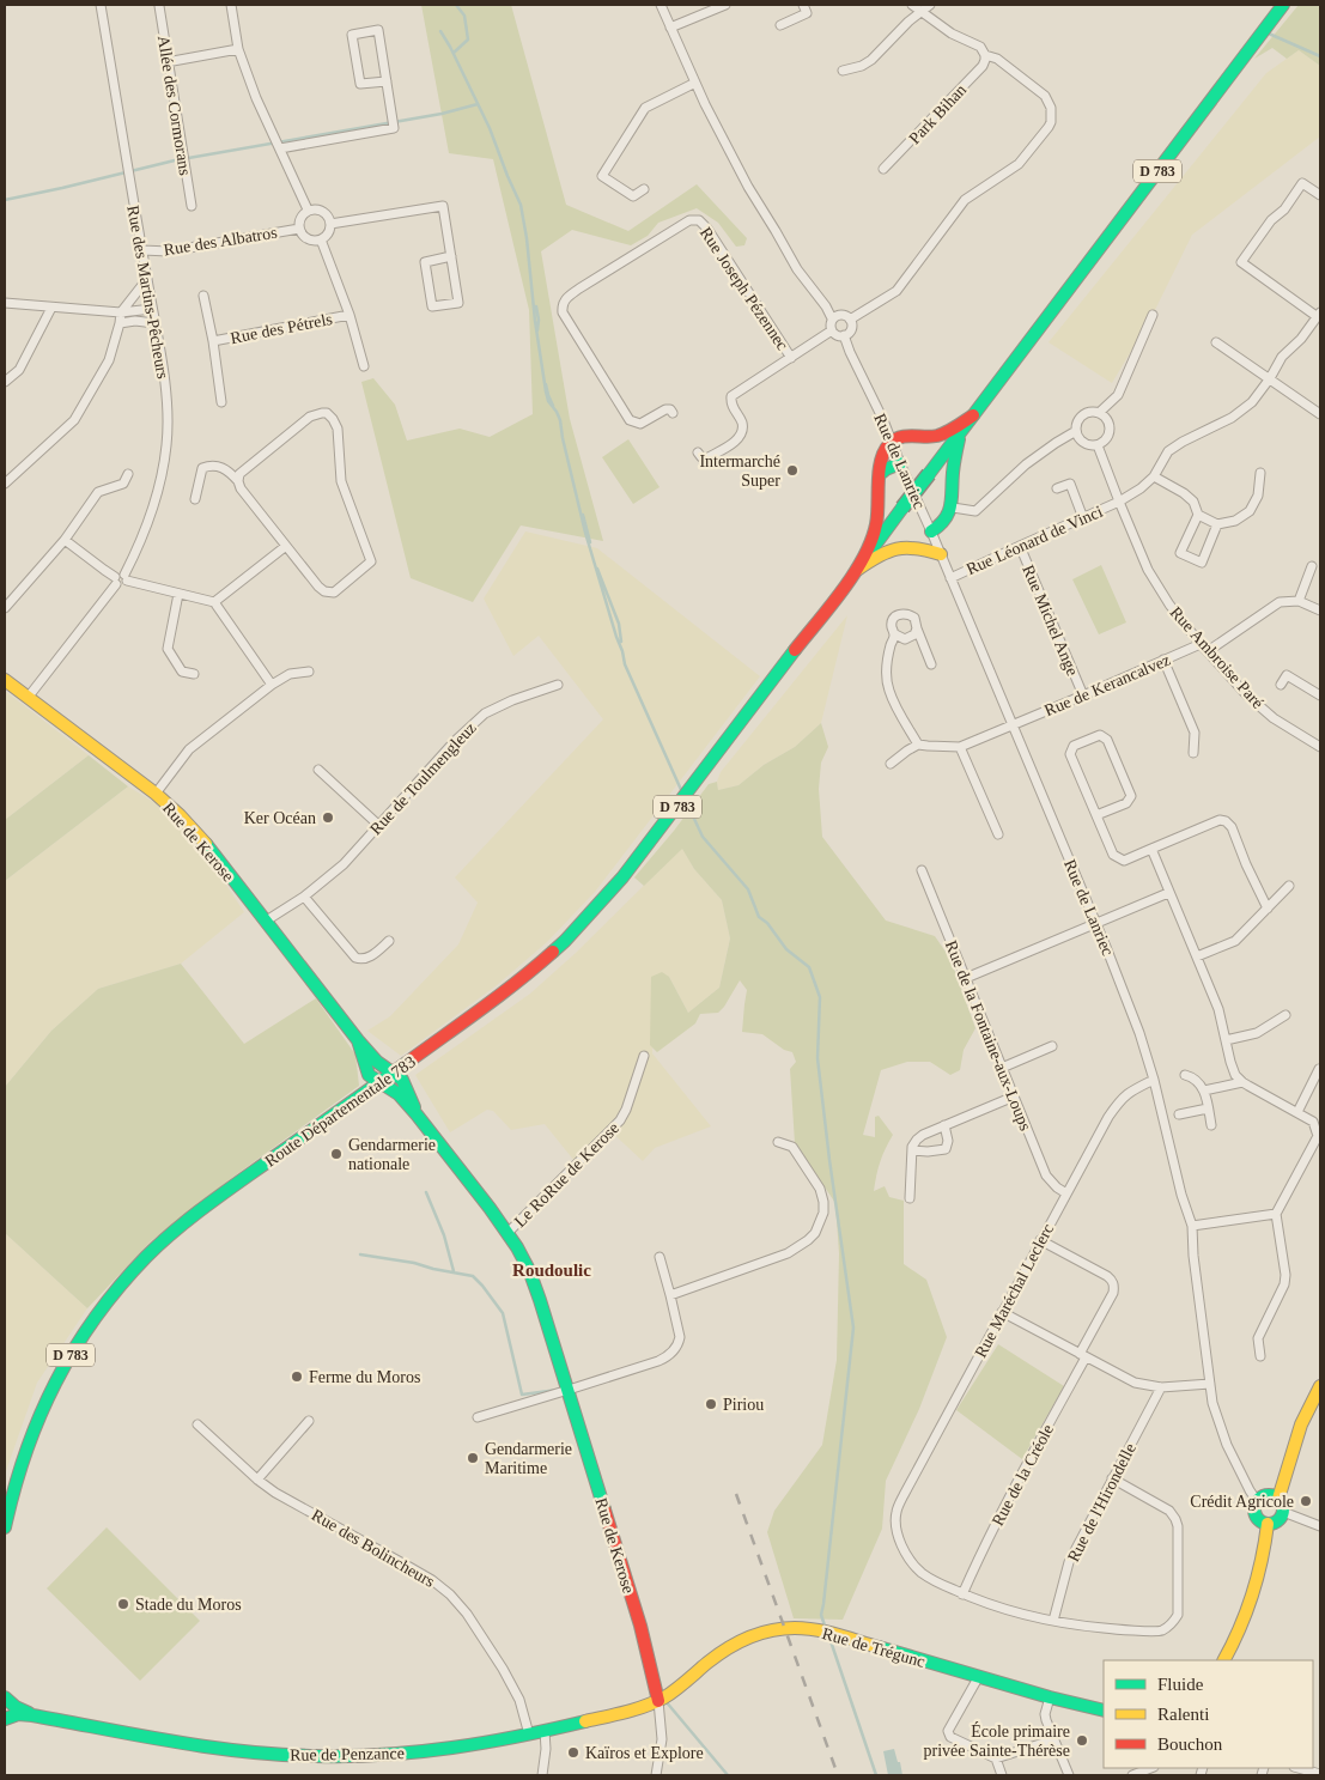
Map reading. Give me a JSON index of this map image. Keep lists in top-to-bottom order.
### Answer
{
  "streets": {
    "main road": [
      "D 783",
      "Rue de Kerose",
      "Route Départementale 783",
      "Rue de Trégunc",
      "Rue de Penzance"
    ],
    "street": [
      "Allée des Cormorans",
      "Park Bihan",
      "Rue des Albatros",
      "Rue Joseph Pézennec",
      "Rue des Martins-Pêcheurs",
      "Rue des Pétrels",
      "Rue de Lanriec",
      "Rue Léonard de Vinci",
      "Rue Michel Ange",
      "Rue Ambroise Paré",
      "Rue de Kerancalvez",
      "Rue de Toulmengleuz",
      "Rue de la Fontaine-aux-Loups",
      "Le RoRue de Kerose",
      "Rue Maréchal Leclerc",
      "Rue de la Créole",
      "Rue de l'Hirondelle",
      "Rue des Bolincheurs"
    ]
  },
  "crossings": [
    ["D 783", "Rue de Lanriec"],
    ["D 783", "Route Départementale 783"],
    ["Rue des Albatros", "Rue des Martins-Pêcheurs"],
    ["Rue des Martins-Pêcheurs", "Rue de Kerose"],
    ["Rue de Lanriec", "Rue Léonard de Vinci"],
    ["Rue de Lanriec", "Rue de Kerancalvez"],
    ["Rue de Lanriec", "Rue Maréchal Leclerc"],
    ["Rue Léonard de Vinci", "Rue Michel Ange"],
    ["Rue Léonard de Vinci", "Rue Ambroise Paré"],
    ["Rue Michel Ange", "Rue de Kerancalvez"],
    ["Rue Ambroise Paré", "Rue de Kerancalvez"],
    ["Rue de Toulmengleuz", "Rue de Kerose"],
    ["Rue de Kerose", "Route Départementale 783"],
    ["Rue de Kerose", "Le RoRue de Kerose"],
    ["Rue de Kerose", "Rue de Trégunc"],
    ["Rue de Kerose", "Rue de Penzance"],
    ["Rue de la Fontaine-aux-Loups", "Rue Maréchal Leclerc"],
    ["Rue Maréchal Leclerc", "Rue de la Créole"],
    ["Rue des Bolincheurs", "Rue de Penzance"],
    ["Rue de Trégunc", "Rue de Penzance"]
  ],
  "districts": ["Roudoulic"],
  "places": [
    "Intermarché Super",
    "Ker Océan",
    "Gendarmerie nationale",
    "Ferme du Moros",
    "Piriou",
    "Gendarmerie Maritime",
    "Crédit Agricole",
    "Stade du Moros",
    "École primaire privée Sainte-Thérèse",
    "Kaïros et Explore"
  ],
  "legend": ["Fluide", "Ralenti", "Bouchon"]
}
